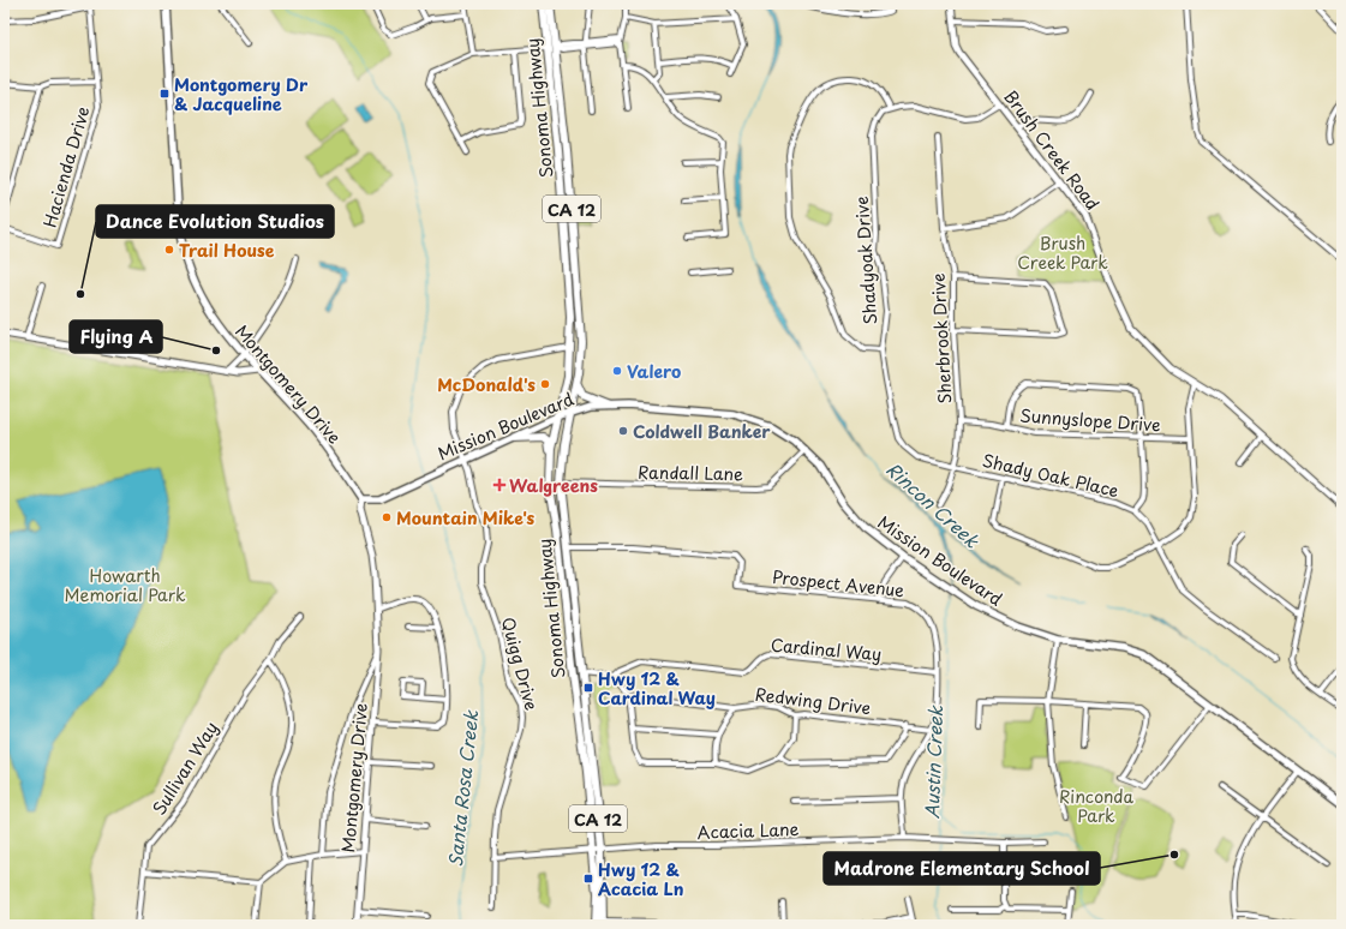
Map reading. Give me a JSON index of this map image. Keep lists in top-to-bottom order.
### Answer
{
  "streets": {
    "main road": [
      "Sonoma Highway",
      "CA 12",
      "Montgomery Drive",
      "Mission Boulevard"
    ],
    "street": [
      "Brush Creek Road",
      "Hacienda Drive",
      "Shadyoak Drive",
      "Sherbrook Drive",
      "Sunnyslope Drive",
      "Randall Lane",
      "Shady Oak Place",
      "Prospect Avenue",
      "Cardinal Way",
      "Quigg Drive",
      "Redwing Drive",
      "Sullivan Way",
      "Acacia Lane"
    ]
  },
  "crossings": [
    ["Sonoma Highway", "Mission Boulevard"],
    ["Sonoma Highway", "Randall Lane"],
    ["Sonoma Highway", "Prospect Avenue"],
    ["Sonoma Highway", "Quigg Drive"],
    ["Sonoma Highway", "Acacia Lane"],
    ["Shadyoak Drive", "Sherbrook Drive"],
    ["Shadyoak Drive", "Shady Oak Place"],
    ["Sherbrook Drive", "Sunnyslope Drive"],
    ["Sherbrook Drive", "Shady Oak Place"],
    ["Montgomery Drive", "Mission Boulevard"],
    ["Mission Boulevard", "Randall Lane"],
    ["Mission Boulevard", "Quigg Drive"],
    ["Prospect Avenue", "Cardinal Way"],
    ["Prospect Avenue", "Redwing Drive"],
    ["Prospect Avenue", "Acacia Lane"],
    ["Quigg Drive", "Acacia Lane"]
  ],
  "water": ["Rincon Creek", "Austin Creek", "Santa Rosa Creek"],
  "parks": ["Brush Creek Park", "Howarth Memorial Park", "Rinconda Park"],
  "places": {
    "transit": ["Montgomery Dr & Jacqueline", "Hwy 12 & Cardinal Way", "Hwy 12 & Acacia Ln"],
    "other": [
      "Trail House",
      "Dance Evolution Studios",
      "Flying A",
      "Valero",
      "McDonald's",
      "Coldwell Banker",
      "Mountain Mike's",
      "Madrone Elementary School"
    ],
    "health": ["Walgreens"]
  }
}
